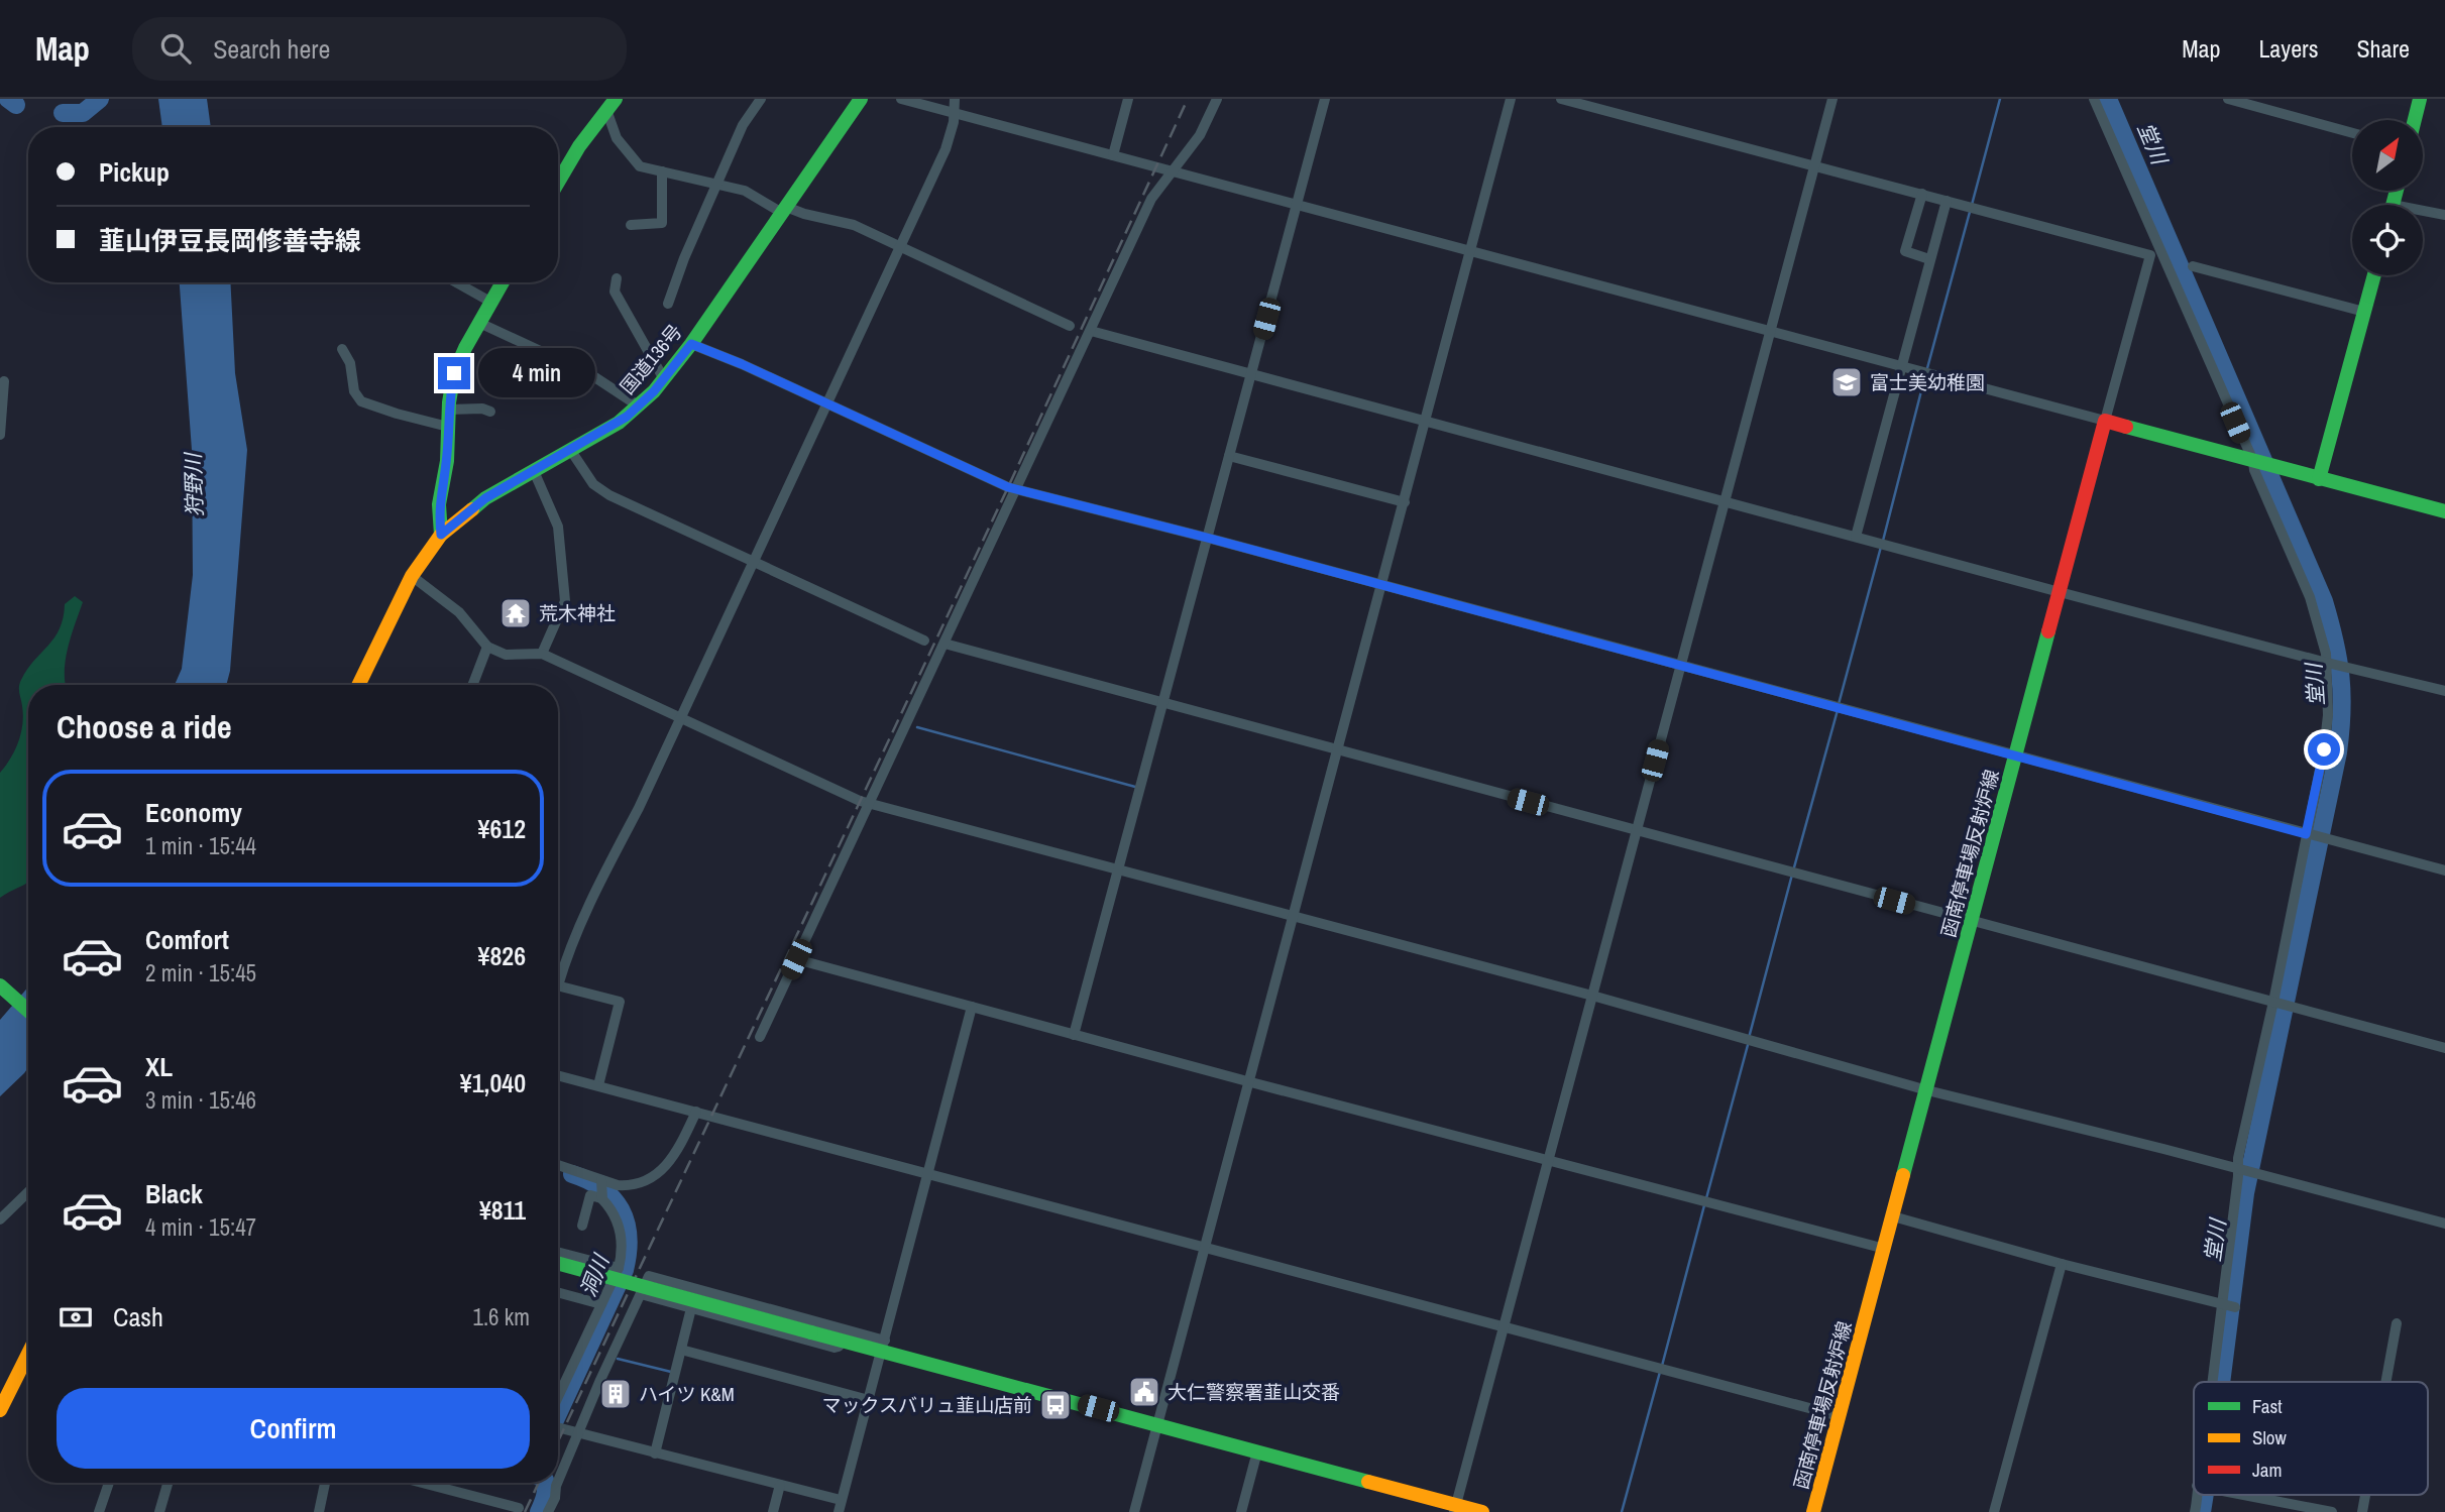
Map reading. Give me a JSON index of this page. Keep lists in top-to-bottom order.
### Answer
{
  "streets": {
    "main road": ["国道136号", "函南停車場反射炉線"]
  },
  "water": ["堂川", "狩野川", "洞川"],
  "places": {
    "school or university": ["富士美幼稚園"],
    "temple": ["荒木神社"],
    "public building": ["大仁警察署韮山交番"],
    "building": ["ハイツ K&M"],
    "bus stop": ["マックスバリュ韮山店前"]
  },
  "legend": ["Fast", "Slow", "Jam"],
  "north": "top right",
  "page": {
    "header": "Map",
    "search": "Search here",
    "nav": ["Map", "Layers", "Share"],
    "banner": ["Pickup", "韮山伊豆長岡修善寺線"],
    "bubble": "4 min",
    "heading": "Choose a ride",
    "list": [
      {
        "name": "Economy",
        "note": "1 min · 15:44",
        "value": "¥612"
      },
      {
        "name": "Comfort",
        "note": "2 min · 15:45",
        "value": "¥826"
      },
      {
        "name": "XL",
        "note": "3 min · 15:46",
        "value": "¥1,040"
      },
      {
        "name": "Black",
        "note": "4 min · 15:47",
        "value": "¥811"
      }
    ],
    "pay": ["Cash", "1.6 km"],
    "buttons": "Confirm"
  }
}
